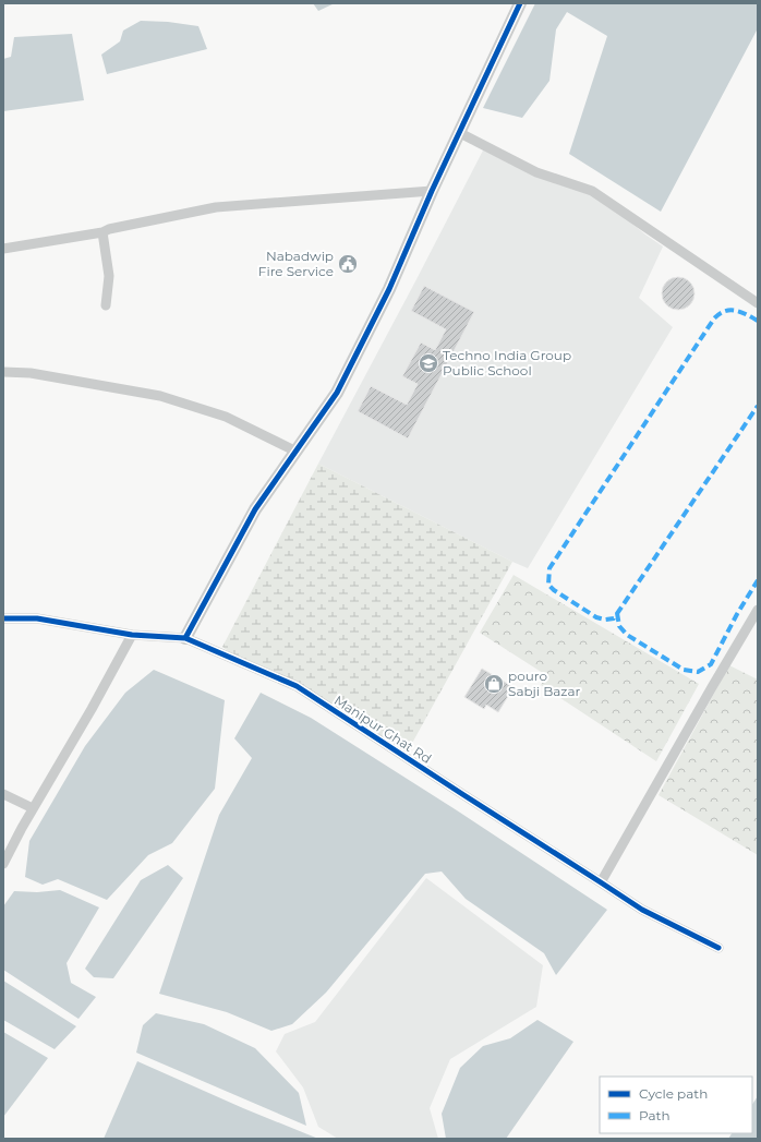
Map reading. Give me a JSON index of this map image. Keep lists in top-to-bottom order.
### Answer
{
  "streets": {
    "street": ["Manipur Ghat Rd"]
  },
  "places": {
    "public building": ["Nabadwip Fire Service"],
    "school or university": ["Techno India Group Public School"],
    "shop": ["pouro Sabji Bazar"]
  },
  "legend": ["Cycle path", "Path"]
}
